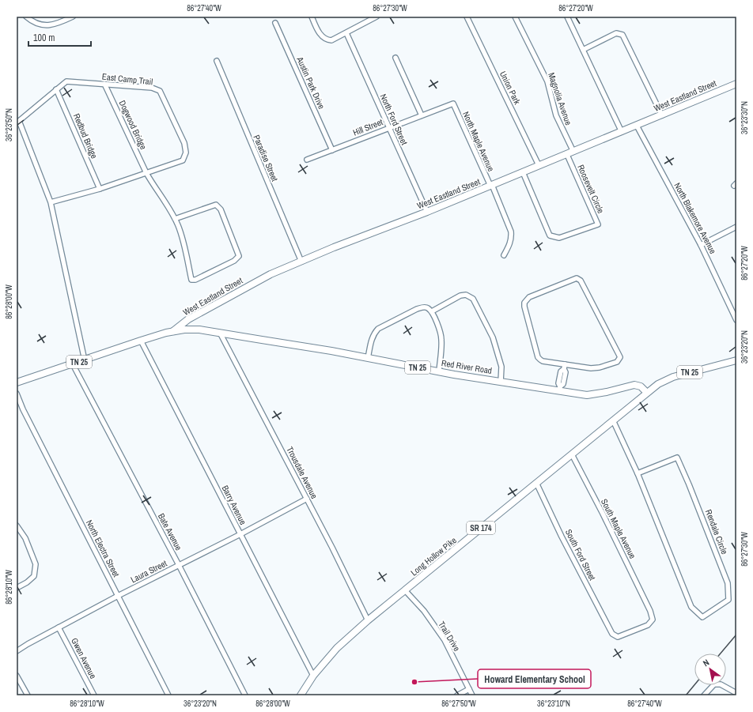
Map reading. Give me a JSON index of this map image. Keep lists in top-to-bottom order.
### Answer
{
  "streets": {
    "main road": [
      "West Eastland Street",
      "TN 25",
      "Red River Road",
      "SR 174",
      "Long Hollow Pike"
    ],
    "street": [
      "East Camp Trail",
      "Austin Park Drive",
      "Union Park",
      "Magnolia Avenue",
      "North Ford Street",
      "Dogwood Bridge",
      "Hill Street",
      "Redbud Bridge",
      "North Maple Avenue",
      "Paradise Street",
      "Roosevelt Circle",
      "North Blakemore Avenue",
      "Trousdale Avenue",
      "Barry Avenue",
      "South Maple Avenue",
      "Bate Avenue",
      "Rendale Circle",
      "North Electra Street",
      "South Ford Street",
      "Laura Street",
      "Trail Drive",
      "Gwen Avenue"
    ]
  },
  "crossings": [
    ["East Camp Trail", "Dogwood Bridge"],
    ["East Camp Trail", "Redbud Bridge"],
    ["East Camp Trail", "TN 25"],
    ["Austin Park Drive", "Hill Street"],
    ["Union Park", "West Eastland Street"],
    ["West Eastland Street", "Magnolia Avenue"],
    ["West Eastland Street", "North Ford Street"],
    ["West Eastland Street", "North Maple Avenue"],
    ["West Eastland Street", "Paradise Street"],
    ["West Eastland Street", "Roosevelt Circle"],
    ["West Eastland Street", "North Blakemore Avenue"],
    ["West Eastland Street", "TN 25"],
    ["West Eastland Street", "Red River Road"],
    ["West Eastland Street", "Barry Avenue"],
    ["North Ford Street", "Hill Street"],
    ["Hill Street", "North Maple Avenue"],
    ["TN 25", "Red River Road"],
    ["TN 25", "Barry Avenue"],
    ["TN 25", "Bate Avenue"],
    ["TN 25", "Long Hollow Pike"],
    ["Red River Road", "Trousdale Avenue"],
    ["Red River Road", "Long Hollow Pike"],
    ["Trousdale Avenue", "Long Hollow Pike"],
    ["Trousdale Avenue", "Laura Street"],
    ["Barry Avenue", "Long Hollow Pike"],
    ["Barry Avenue", "Laura Street"],
    ["South Maple Avenue", "South Ford Street"],
    ["South Maple Avenue", "Long Hollow Pike"],
    ["Bate Avenue", "Laura Street"],
    ["Rendale Circle", "Long Hollow Pike"],
    ["North Electra Street", "Laura Street"],
    ["South Ford Street", "Long Hollow Pike"],
    ["Long Hollow Pike", "Trail Drive"],
    ["Laura Street", "Gwen Avenue"]
  ],
  "places": ["Howard Elementary School"],
  "scale_bar": "100 m",
  "north": "top left",
  "coordinates": [
    "86°27'40\"W",
    "86°27'30\"W",
    "86°27'20\"W",
    "36°23'30\"N",
    "36°23'50\"N",
    "86°28'00\"W",
    "36°23'20\"N",
    "86°28'10\"W",
    "86°27'50\"W",
    "36°23'10\"N"
  ]
}
